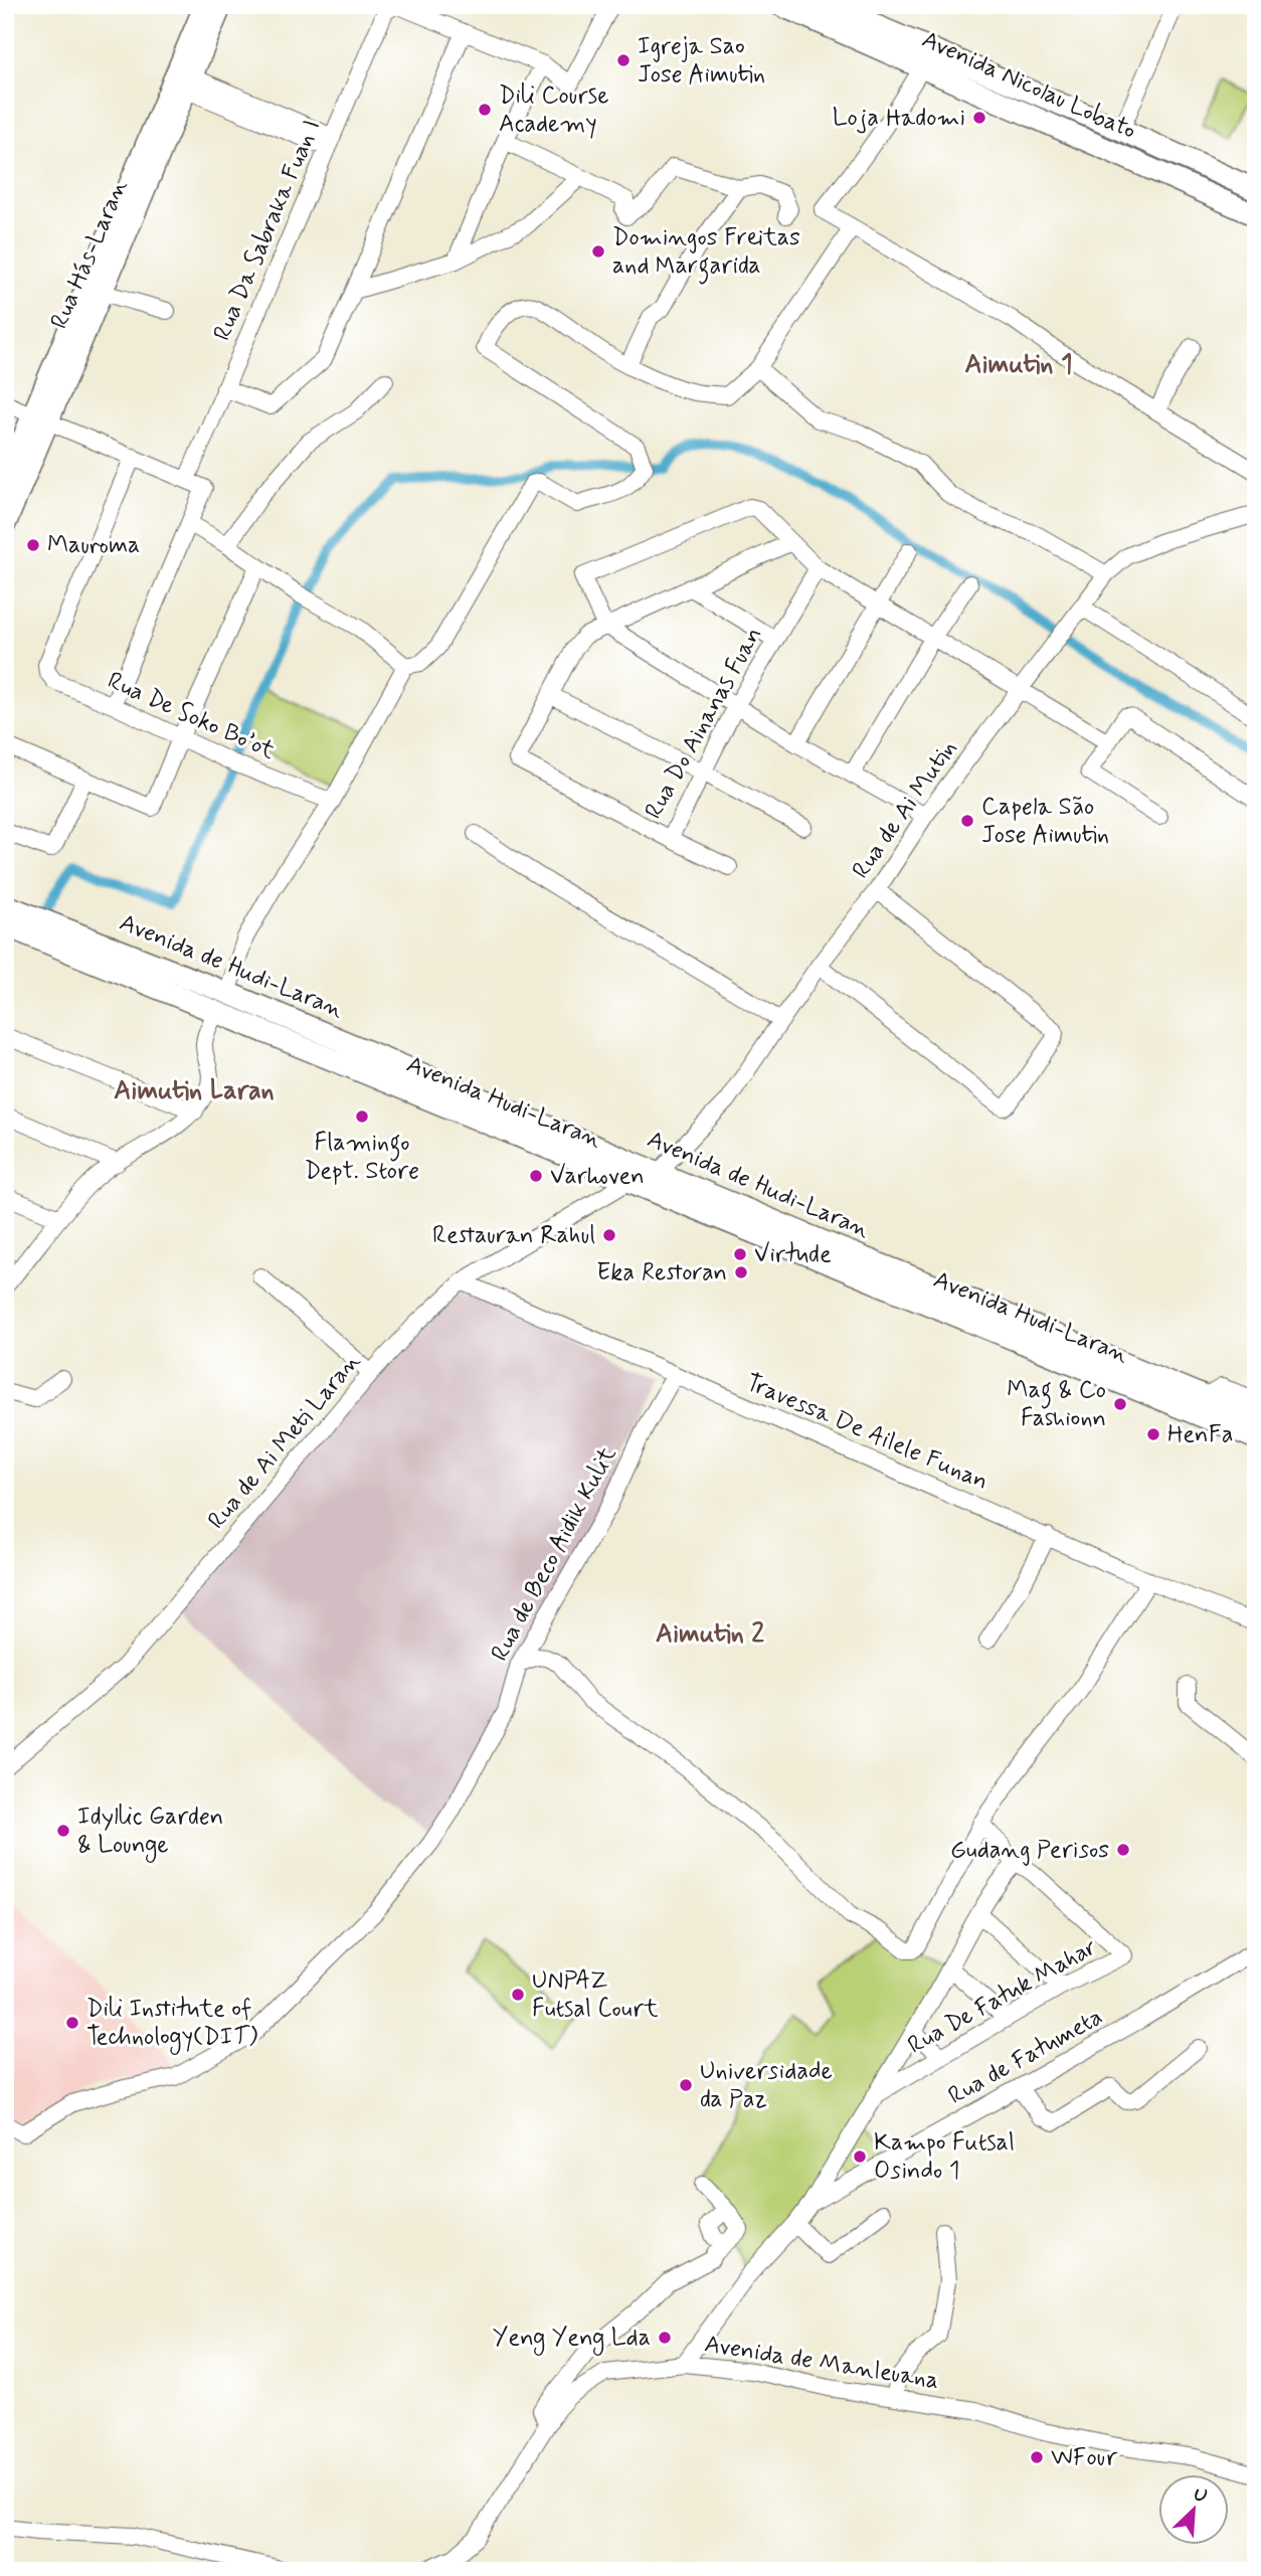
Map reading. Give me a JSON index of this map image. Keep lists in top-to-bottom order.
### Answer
{
  "streets": {
    "main road": [
      "Avenida Nicolau Lobato",
      "Rua Hás-Laran",
      "Avenida de Hudi-Laran",
      "Avenida Hudi-Laran"
    ],
    "street": [
      "Rua Da Sabraka Fuan I",
      "Rua De Soko Bo’ot",
      "Rua Do Ainanas Fuan",
      "Rua de Ai Mutin",
      "Travessa De Ailele Funan",
      "Rua de Ai Meti Laran",
      "Rua de Beco Aidik Kulit",
      "Rua De Fatuk Mahar",
      "Rua de Fatumeta",
      "Avenida de Manleuana"
    ]
  },
  "crossings": [
    ["Rua de Ai Mutin", "Avenida de Hudi-Laran"],
    ["Rua de Ai Mutin", "Avenida Hudi-Laran"],
    ["Rua de Ai Mutin", "Rua de Ai Meti Laran"],
    ["Avenida Hudi-Laran", "Rua de Ai Meti Laran"],
    ["Travessa De Ailele Funan", "Rua de Ai Meti Laran"],
    ["Travessa De Ailele Funan", "Rua de Beco Aidik Kulit"],
    ["Rua De Fatuk Mahar", "Rua de Fatumeta"],
    ["Rua de Fatumeta", "Avenida de Manleuana"]
  ],
  "districts": ["Aimutin 1", "Aimutin Laran", "Aimutin 2"],
  "places": [
    "Igreja Sao Jose Aimutin",
    "Dili Course Academy",
    "Loja Hadomi",
    "Domingos Freitas and Margarida",
    "Mauroma",
    "Capela São Jose Aimutin",
    "Flamingo Dept. Store",
    "Varhoven",
    "Restauran Rahul",
    "Virtude",
    "Eka Restoran",
    "Mag & Co Fashionn",
    "HenFa",
    "Idyllic Garden & Lounge",
    "Gudang Perisos",
    "UNPAZ Futsal Court",
    "Dili Institute of Technology(DIT)",
    "Universidade da Paz",
    "Kampo Futsal Osindo 1",
    "Yeng Yeng Lda",
    "WFour"
  ],
  "north": "top right"
}
